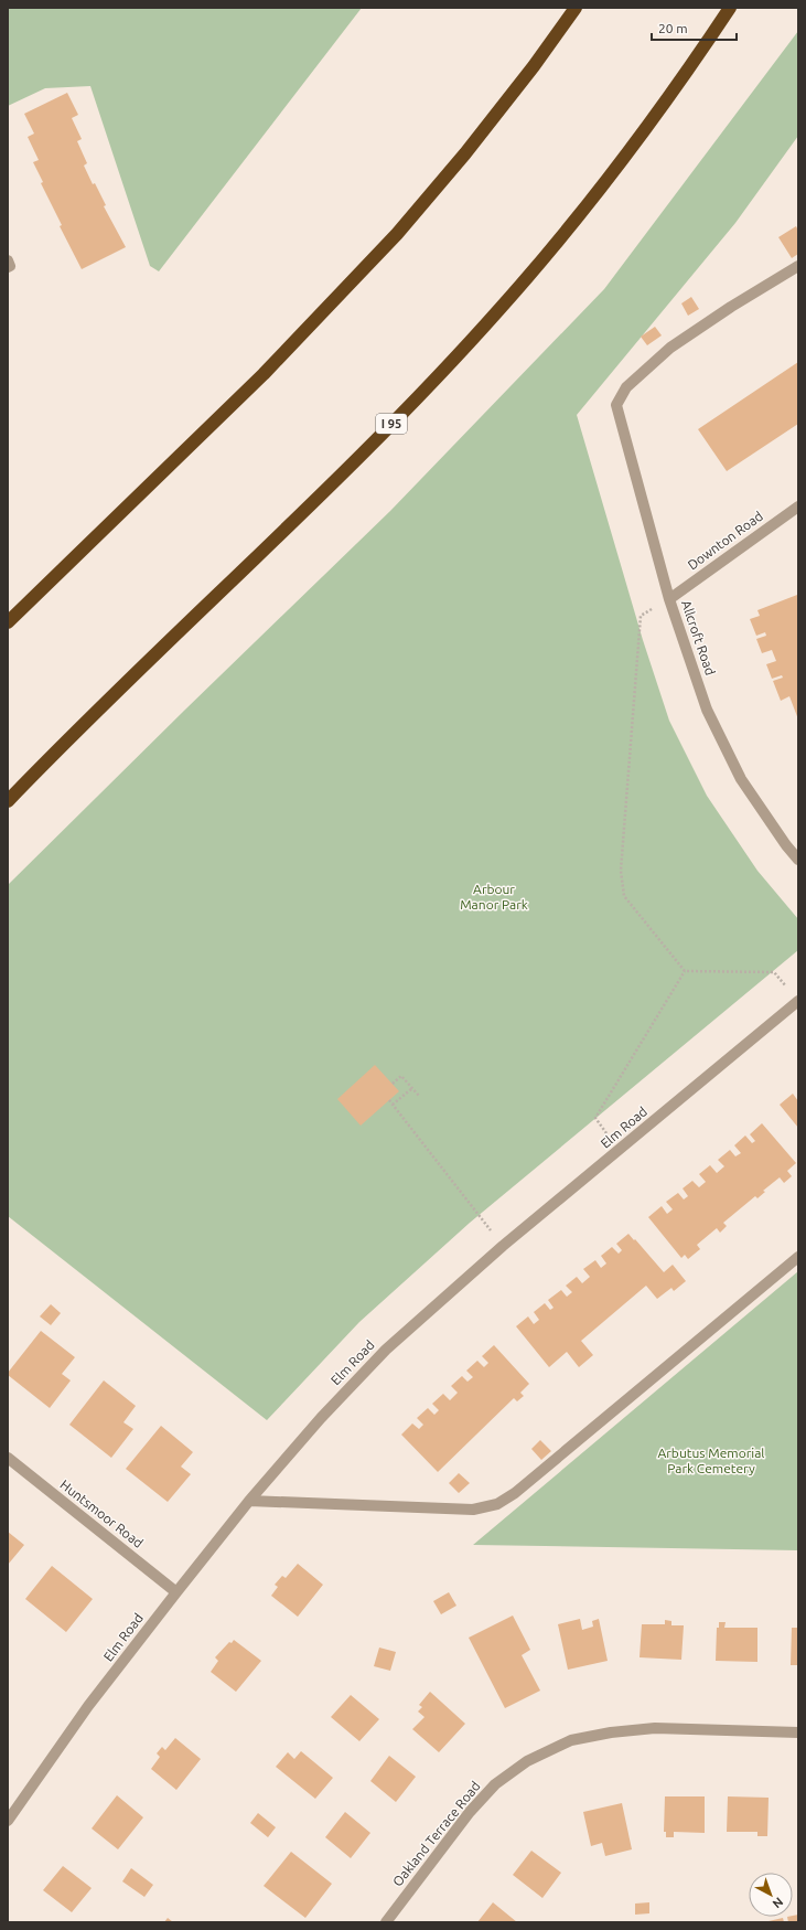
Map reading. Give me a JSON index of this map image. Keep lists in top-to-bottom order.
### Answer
{
  "streets": {
    "highway": ["I 95"],
    "street": [
      "Downton Road",
      "Allcroft Road",
      "Elm Road",
      "Huntsmoor Road",
      "Oakland Terrace Road"
    ]
  },
  "crossings": [
    ["Downton Road", "Allcroft Road"],
    ["Elm Road", "Huntsmoor Road"]
  ],
  "parks": ["Arbour Manor Park", "Arbutus Memorial Park Cemetery"],
  "scale_bar": "20 m",
  "north": "bottom right"
}
